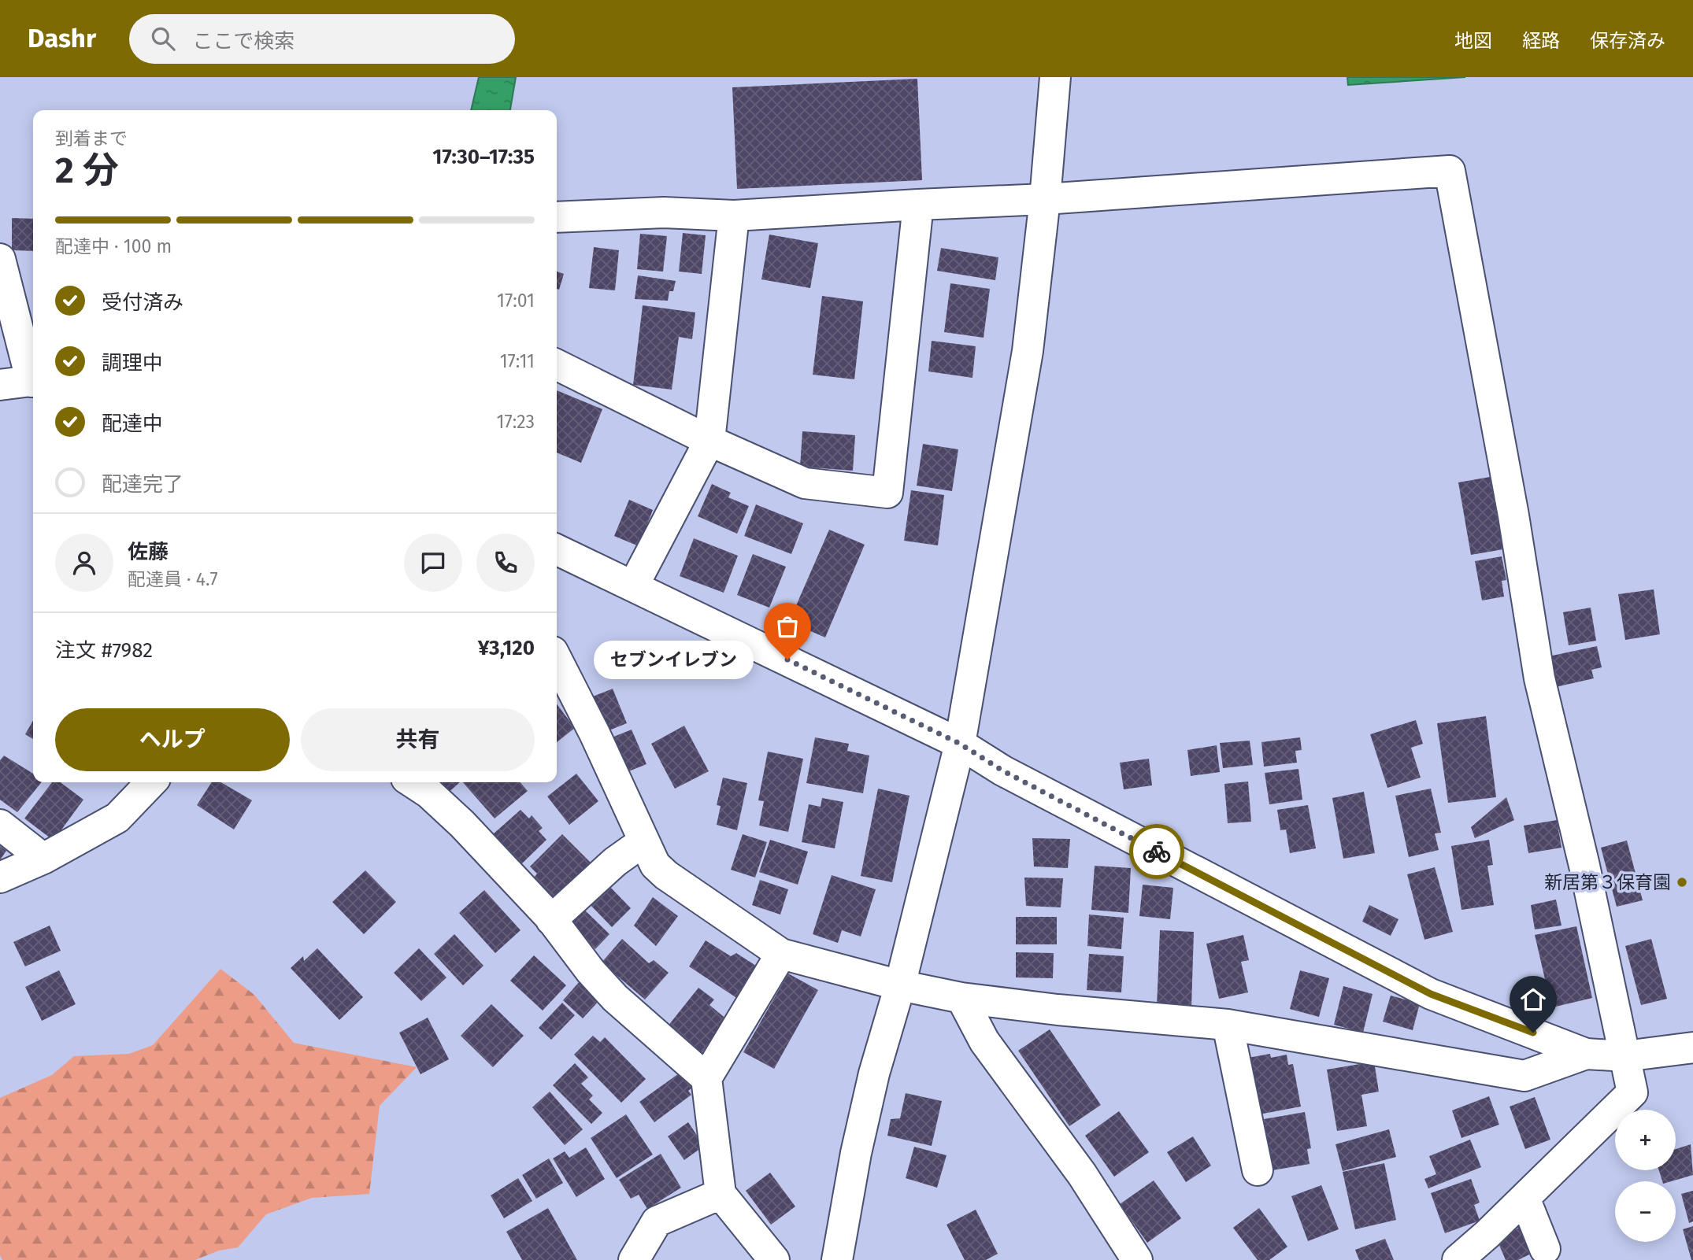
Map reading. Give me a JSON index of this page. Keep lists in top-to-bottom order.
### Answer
{
  "places": ["セブンイレブン", "新居第３保育園"],
  "page": {
    "header": "Dashr",
    "search": "ここで検索",
    "nav": ["地図", "経路", "保存済み"],
    "heading": ["2 分", "到着まで", "17:30–17:35"],
    "panel": [
      "佐藤",
      "配達員 · 4.7",
      "注文 #7982",
      "¥3,120"
    ],
    "bar": "配達中 · 100 m",
    "list": [
      ["受付済み", "17:01"],
      ["調理中", "17:11"],
      ["配達中", "17:23"],
      "配達完了"
    ],
    "bubble": "セブンイレブン",
    "buttons": ["ヘルプ", "共有"],
    "map_buttons": ["+", "−"]
  }
}
